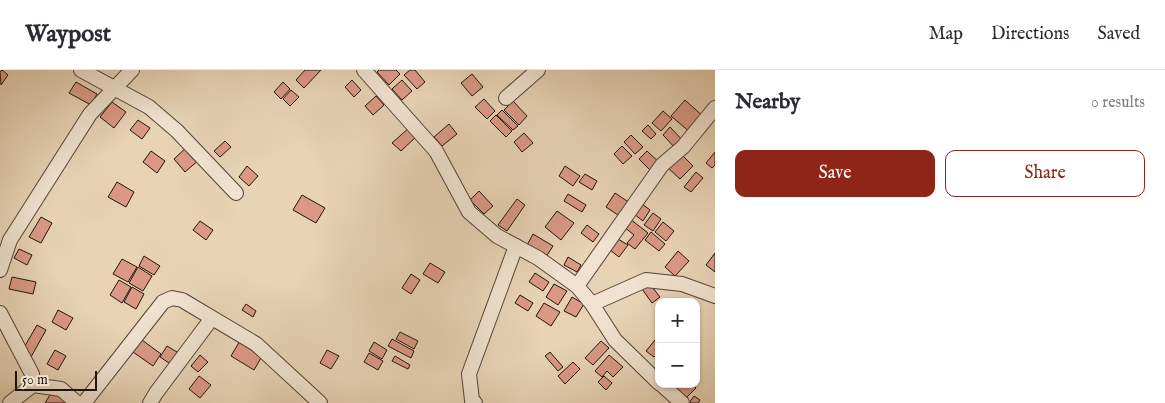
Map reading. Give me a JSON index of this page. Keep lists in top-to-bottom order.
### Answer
{
  "scale_bar": "50 m",
  "page": {
    "header": "Waypost",
    "nav": ["Map", "Directions", "Saved"],
    "heading": ["Nearby", "0 results"],
    "buttons": ["Save", "Share"],
    "map_buttons": ["+", "−"],
    "scale": "50 m"
  }
}
